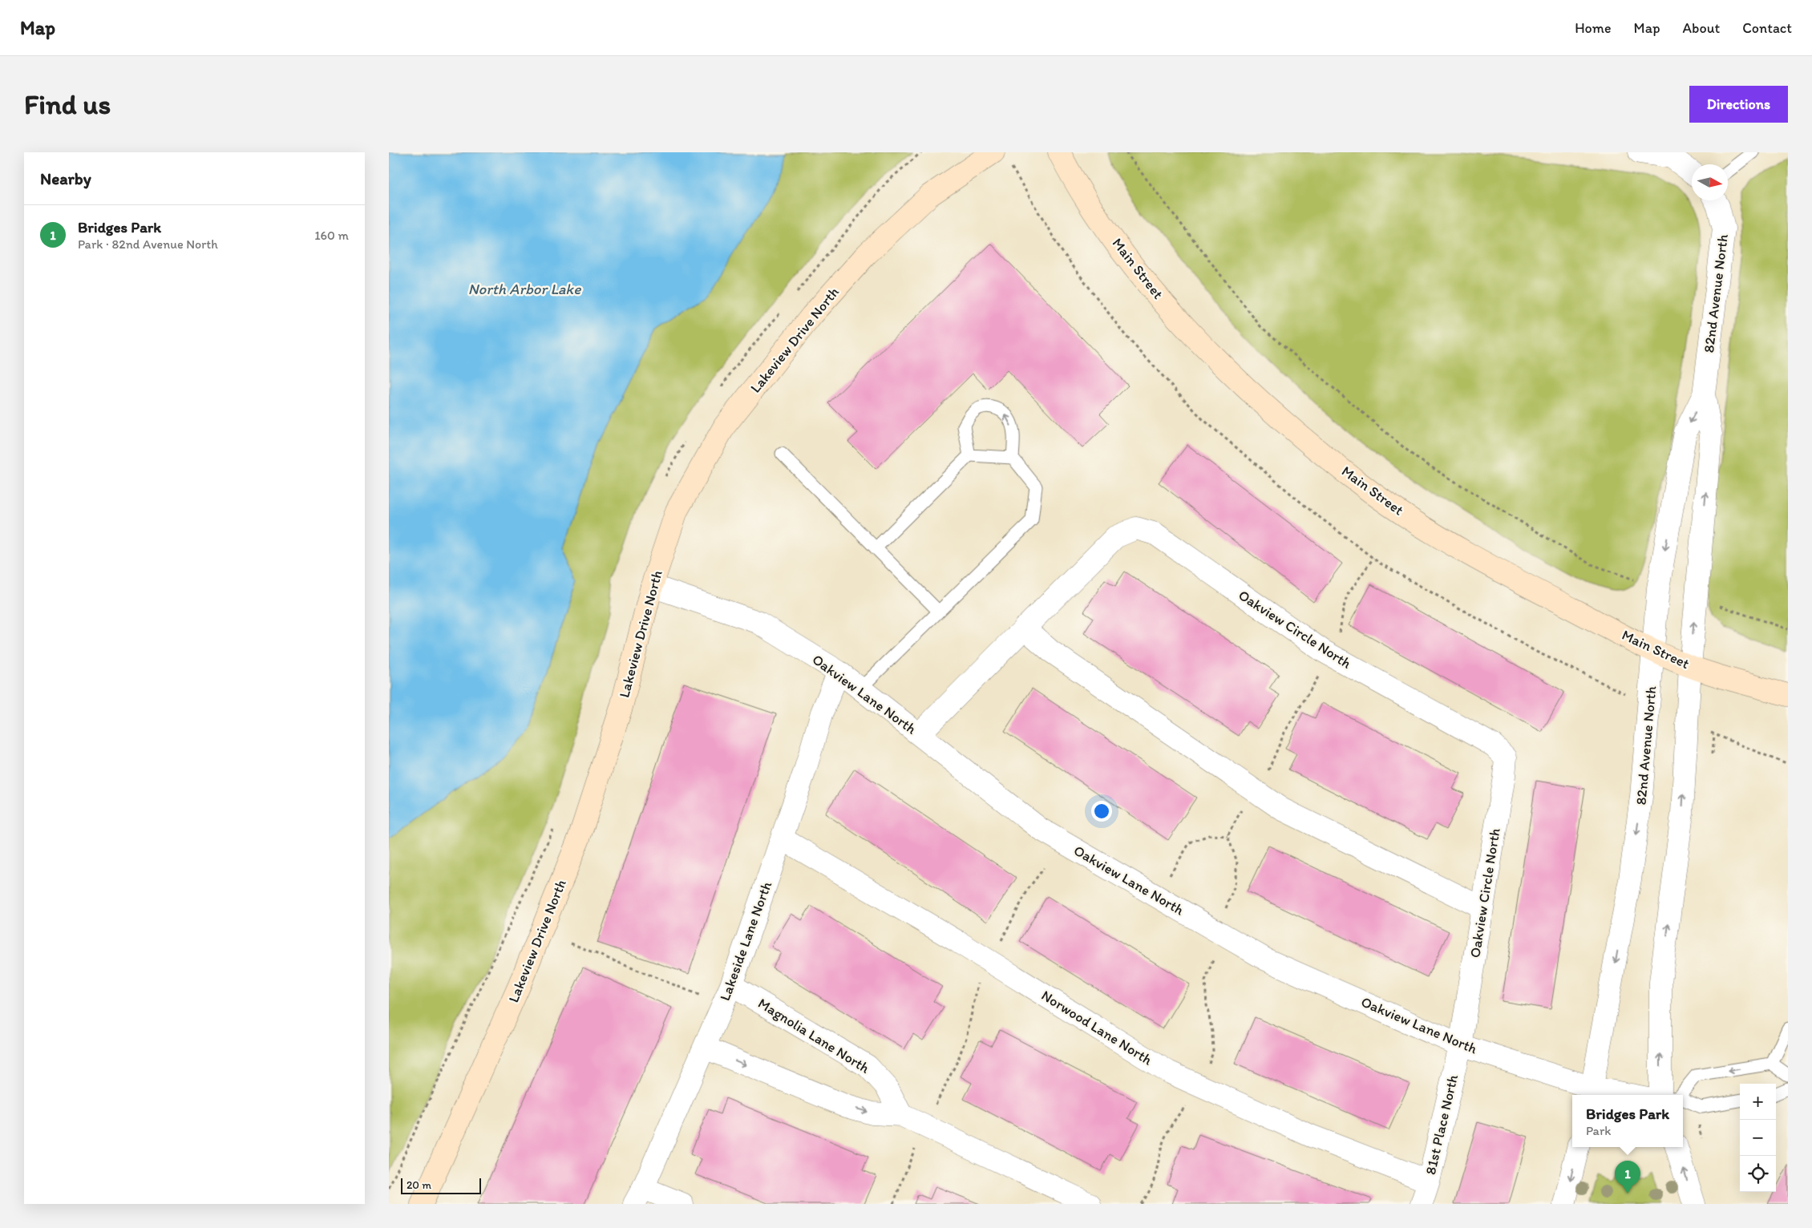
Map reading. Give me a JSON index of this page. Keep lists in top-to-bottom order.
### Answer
{
  "streets": {
    "street": [
      "Main Street",
      "82nd Avenue North",
      "Lakeview Drive North",
      "Oakview Circle North",
      "Oakview Lane North",
      "Lakeside Lane North",
      "Norwood Lane North",
      "Magnolia Lane North",
      "81st Place North"
    ]
  },
  "crossings": [
    ["Main Street", "82nd Avenue North"],
    ["82nd Avenue North", "Oakview Lane North"],
    ["Lakeview Drive North", "Oakview Lane North"],
    ["Oakview Circle North", "Oakview Lane North"],
    ["Oakview Circle North", "81st Place North"],
    ["Oakview Lane North", "Lakeside Lane North"],
    ["Oakview Lane North", "81st Place North"],
    ["Lakeside Lane North", "Norwood Lane North"],
    ["Lakeside Lane North", "Magnolia Lane North"],
    ["Norwood Lane North", "81st Place North"]
  ],
  "water": ["North Arbor Lake"],
  "scale_bar": "20 m",
  "north": "right",
  "page": {
    "header": "Map",
    "nav": [
      "Home",
      "Map",
      "About",
      "Contact"
    ],
    "buttons": "Directions",
    "title": "Find us",
    "heading": "Nearby",
    "list": [
      {
        "mark": "1",
        "name": "Bridges Park",
        "note": "Park · 82nd Avenue North",
        "value": "160 m"
      }
    ],
    "map_buttons": ["+", "−"],
    "popup": ["Bridges Park", "Park"],
    "pins": "1",
    "scale": "20 m"
  }
}
